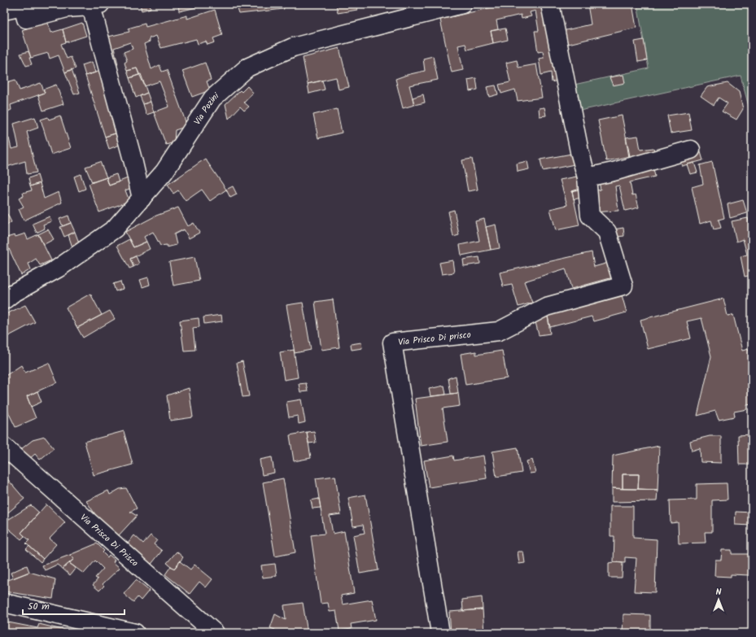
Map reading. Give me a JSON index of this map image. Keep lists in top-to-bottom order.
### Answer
{
  "streets": {
    "street": ["Via Pozini", "Via Prisco Di prisco", "Via Prisco Di Prisco"]
  },
  "scale_bar": "50 m",
  "north": "top"
}
